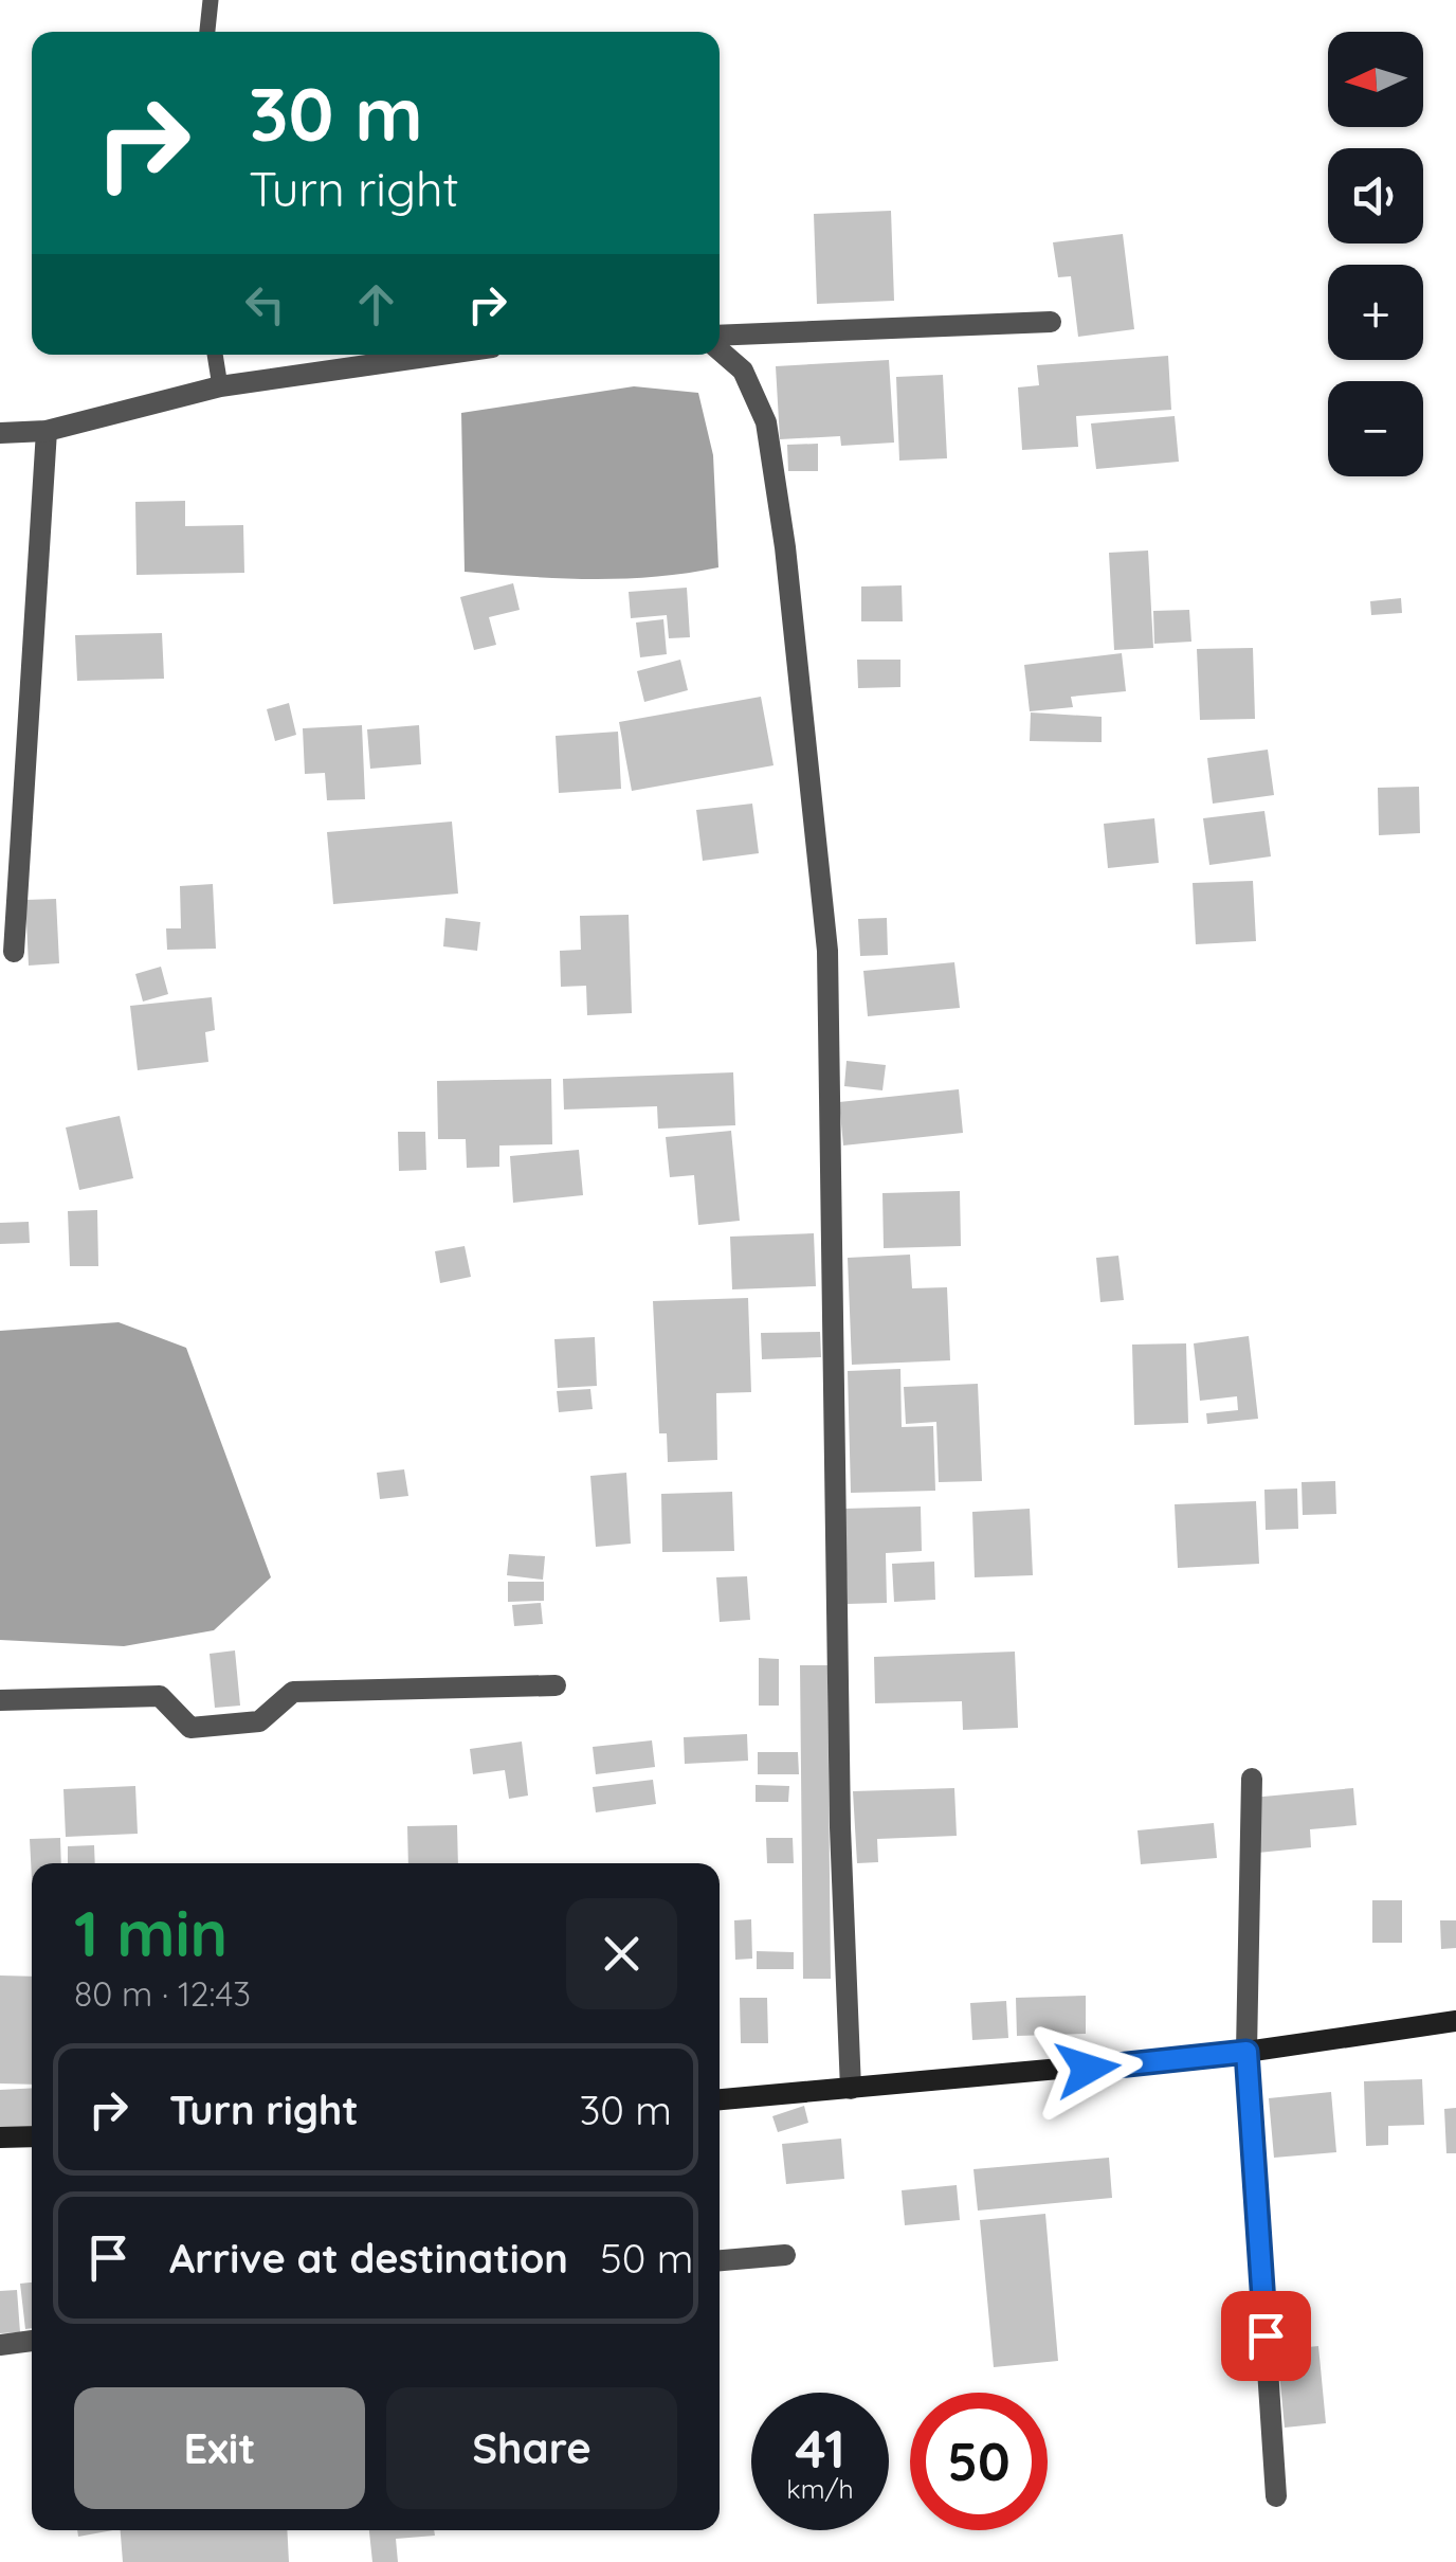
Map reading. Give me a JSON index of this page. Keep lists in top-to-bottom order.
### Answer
{
  "north": "left",
  "page": {
    "map_buttons": ["+", "−"],
    "turn": ["30 m", "Turn right"],
    "heading": ["1 min", "80 m · 12:43"],
    "list": [
      {
        "name": "Turn right",
        "value": "30 m"
      },
      {
        "name": "Arrive at destination",
        "value": "50 m"
      }
    ],
    "buttons": ["Exit", "Share"],
    "speed": "41 km/h",
    "limit": "50"
  }
}
